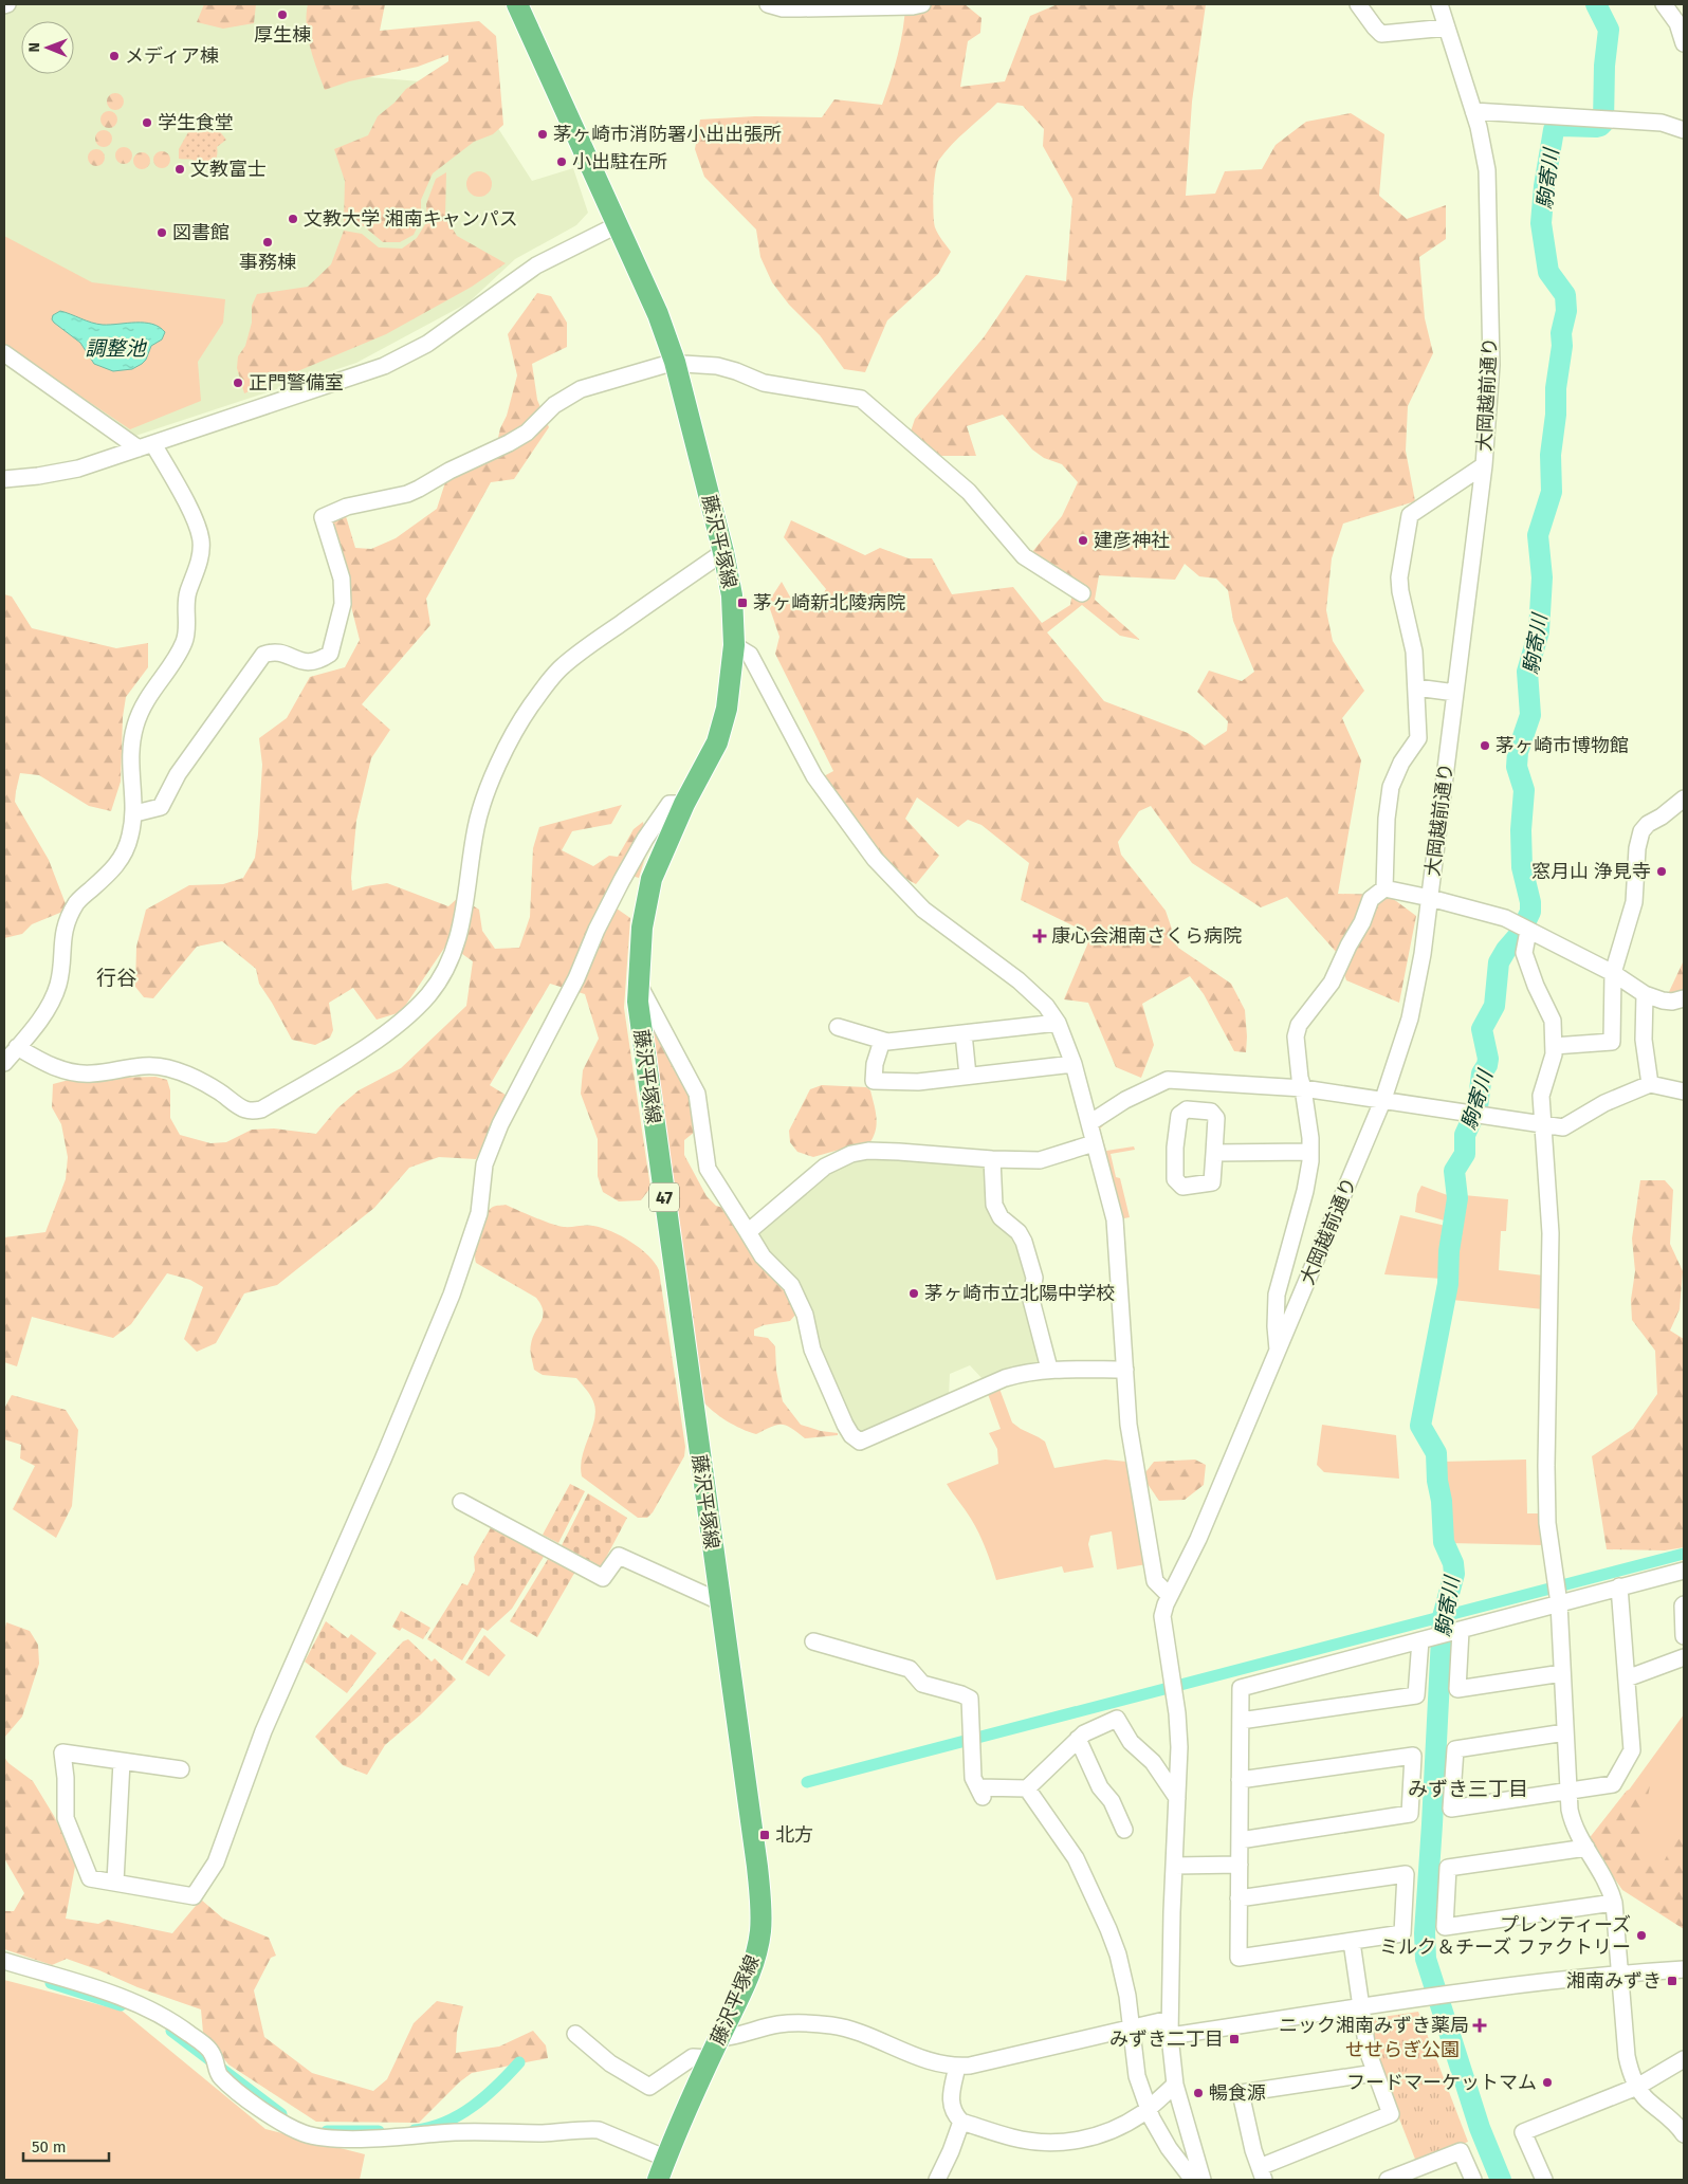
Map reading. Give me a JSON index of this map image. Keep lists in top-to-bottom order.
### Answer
{
  "streets": {
    "main road": ["藤沢平塚線", "47"],
    "street": ["大岡越前通り"]
  },
  "districts": ["行谷", "みずき三丁目"],
  "water": ["駒寄川", "調整池"],
  "parks": ["せせらぎ公園"],
  "places": {
    "other": [
      "厚生棟",
      "メディア棟",
      "学生食堂",
      "茅ヶ崎市消防署小出出張所",
      "小出駐在所",
      "文教富士",
      "文教大学 湘南キャンパス",
      "図書館",
      "事務棟",
      "正門警備室",
      "建彦神社",
      "茅ヶ崎市博物館",
      "窓月山 浄見寺",
      "茅ヶ崎市立北陽中学校",
      "プレンティーズ ミルク＆チーズ ファクトリー",
      "フードマーケットマム",
      "暢食源"
    ],
    "transit": [
      "茅ヶ崎新北陵病院",
      "北方",
      "湘南みずき",
      "みずき二丁目"
    ],
    "health": ["康心会湘南さくら病院", "ニック湘南みずき薬局"]
  },
  "scale_bar": "50 m",
  "north": "left"
}
